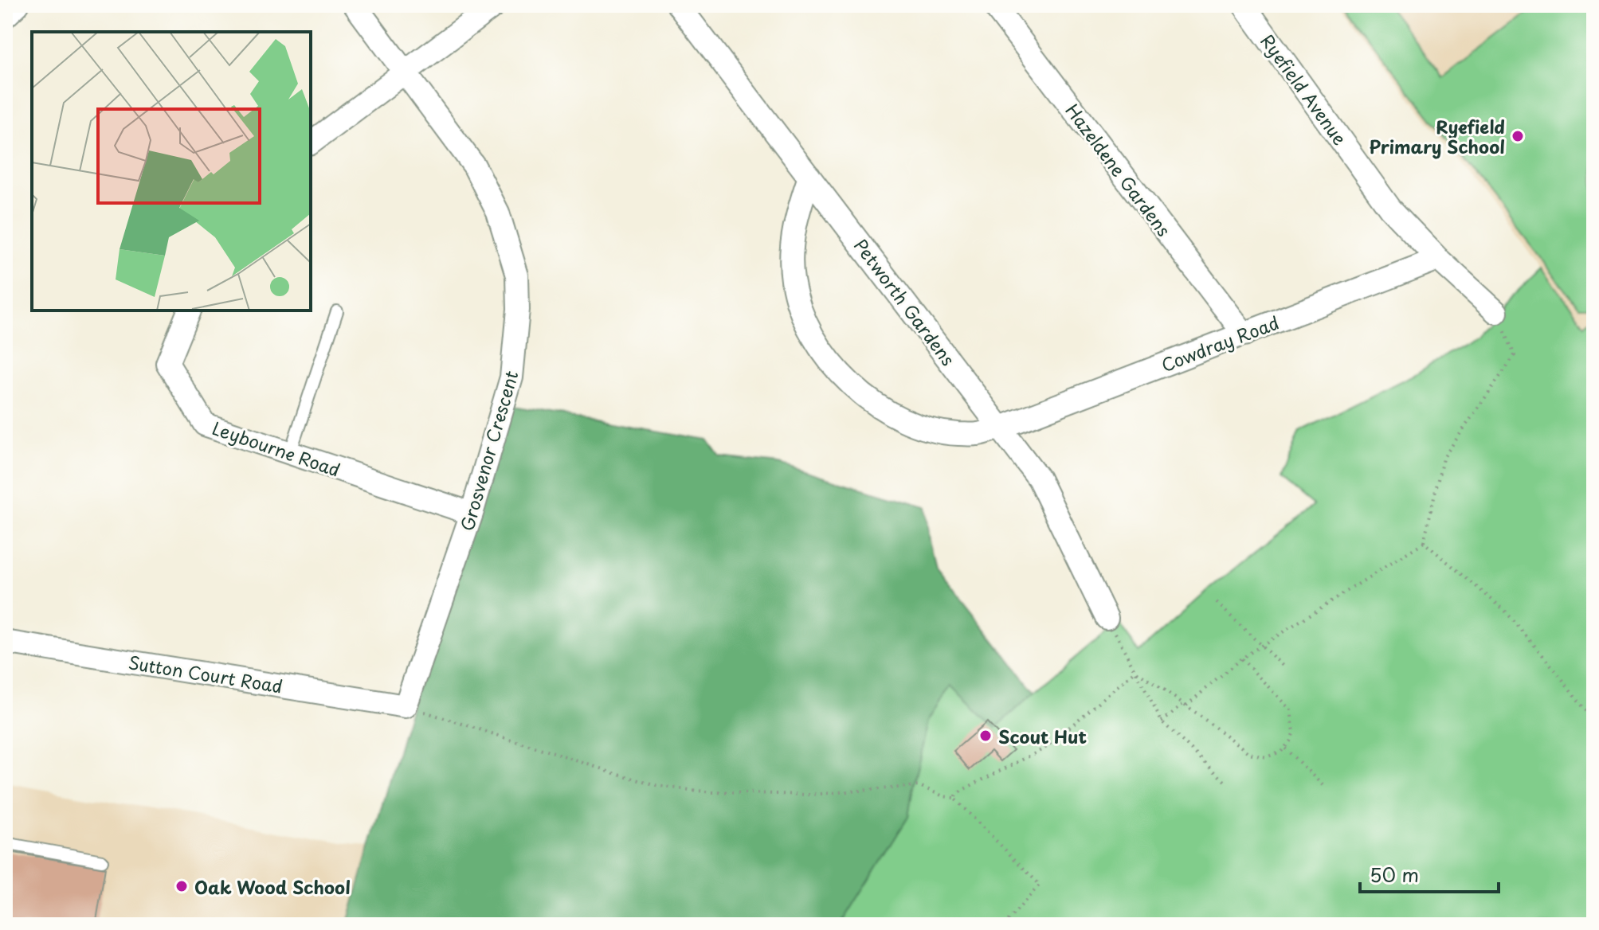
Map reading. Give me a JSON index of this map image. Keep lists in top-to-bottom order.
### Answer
{
  "streets": {
    "street": [
      "Ryefield Avenue",
      "Hazeldene Gardens",
      "Petworth Gardens",
      "Cowdray Road",
      "Leybourne Road",
      "Grosvenor Crescent",
      "Sutton Court Road"
    ]
  },
  "crossings": [
    ["Ryefield Avenue", "Cowdray Road"],
    ["Hazeldene Gardens", "Cowdray Road"],
    ["Petworth Gardens", "Cowdray Road"],
    ["Leybourne Road", "Grosvenor Crescent"],
    ["Grosvenor Crescent", "Sutton Court Road"]
  ],
  "places": ["Ryefield Primary School", "Scout Hut", "Oak Wood School"],
  "scale_bar": "50 m"
}
